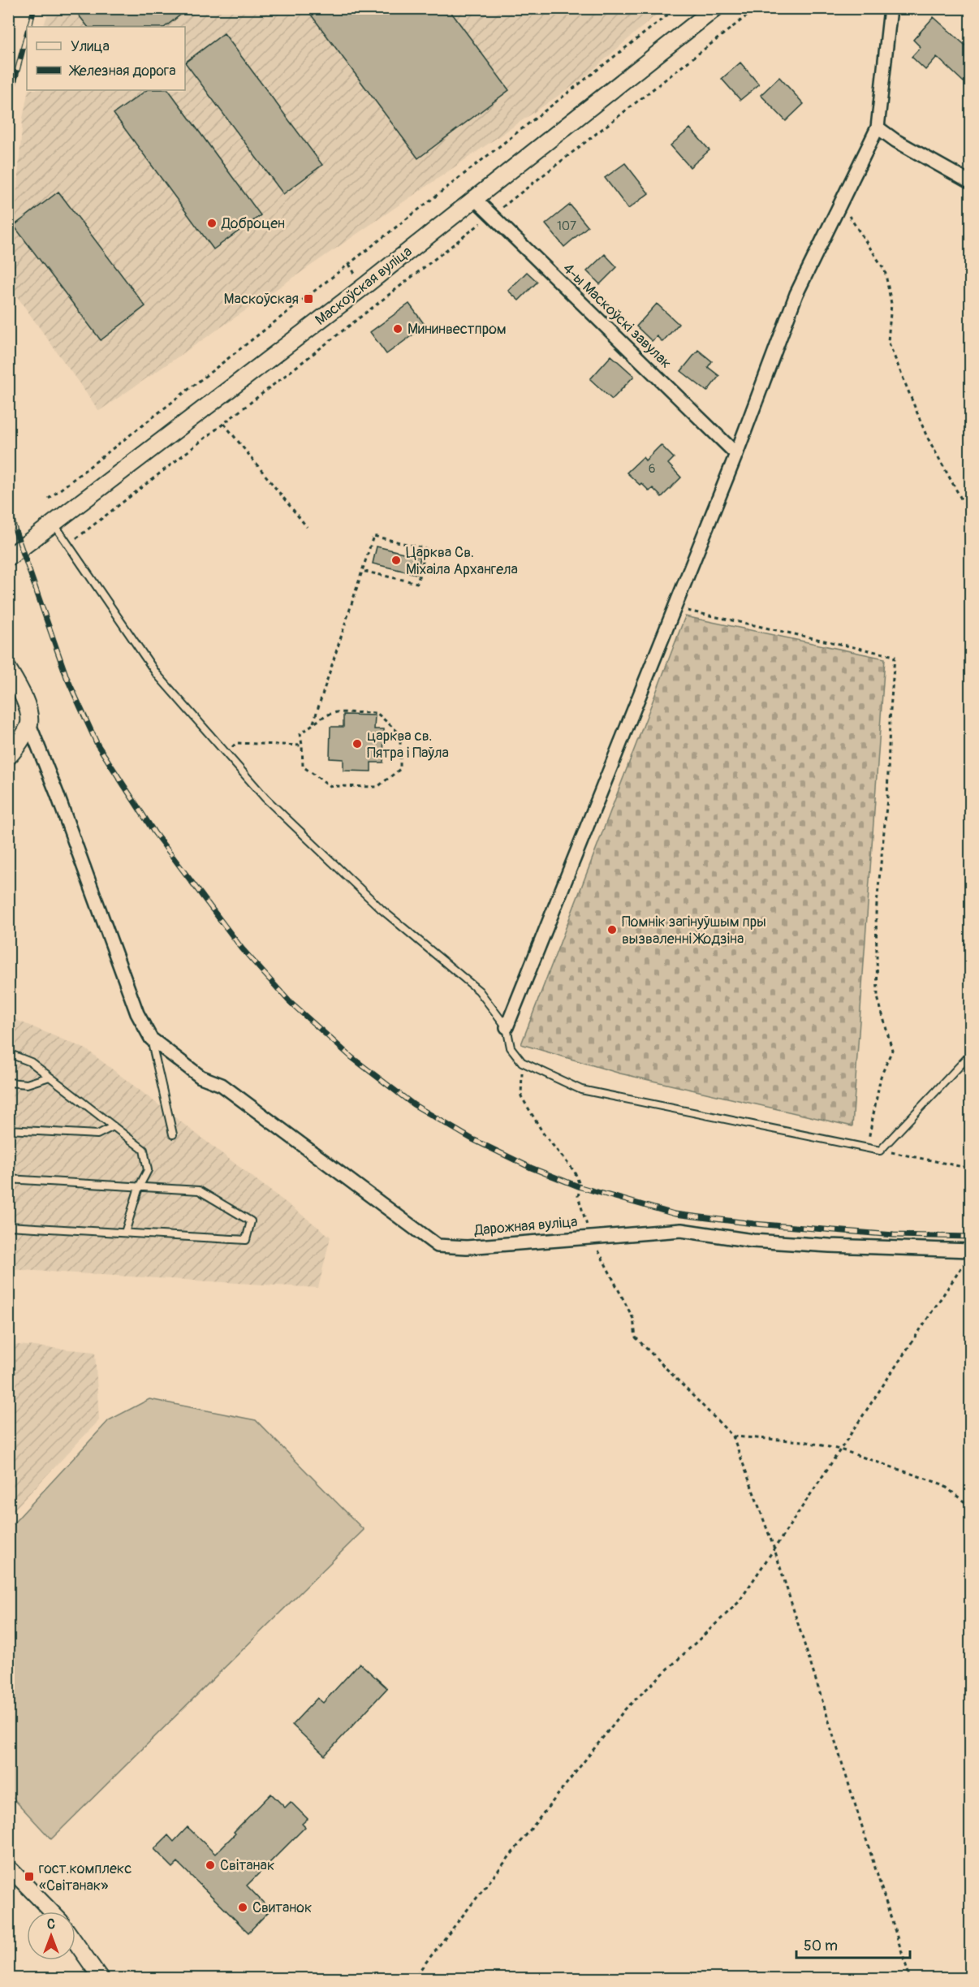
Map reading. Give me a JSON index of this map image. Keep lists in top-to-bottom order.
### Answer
{
  "streets": {
    "main road": ["Маскоўская вуліца"],
    "street": ["4-ы Маскоўскі завулак", "Дарожная вуліца"]
  },
  "crossings": [
    ["Маскоўская вуліца", "4-ы Маскоўскі завулак"]
  ],
  "places": {
    "other": [
      "Доброцен",
      "Мининвестпром",
      "Царква Св. Міхаіла Архангела",
      "царква св. Пятра і Паўла",
      "Помнік загінуўшым пры вызваленні Жодзіна",
      "Світанак",
      "Свитанок"
    ],
    "transit": ["Маскоўская", "гост.комплекс «Світанак»"]
  },
  "house_numbers": ["107", "6"],
  "legend": ["Улица", "Железная дорога"],
  "scale_bar": "50 m",
  "north": "top"
}
